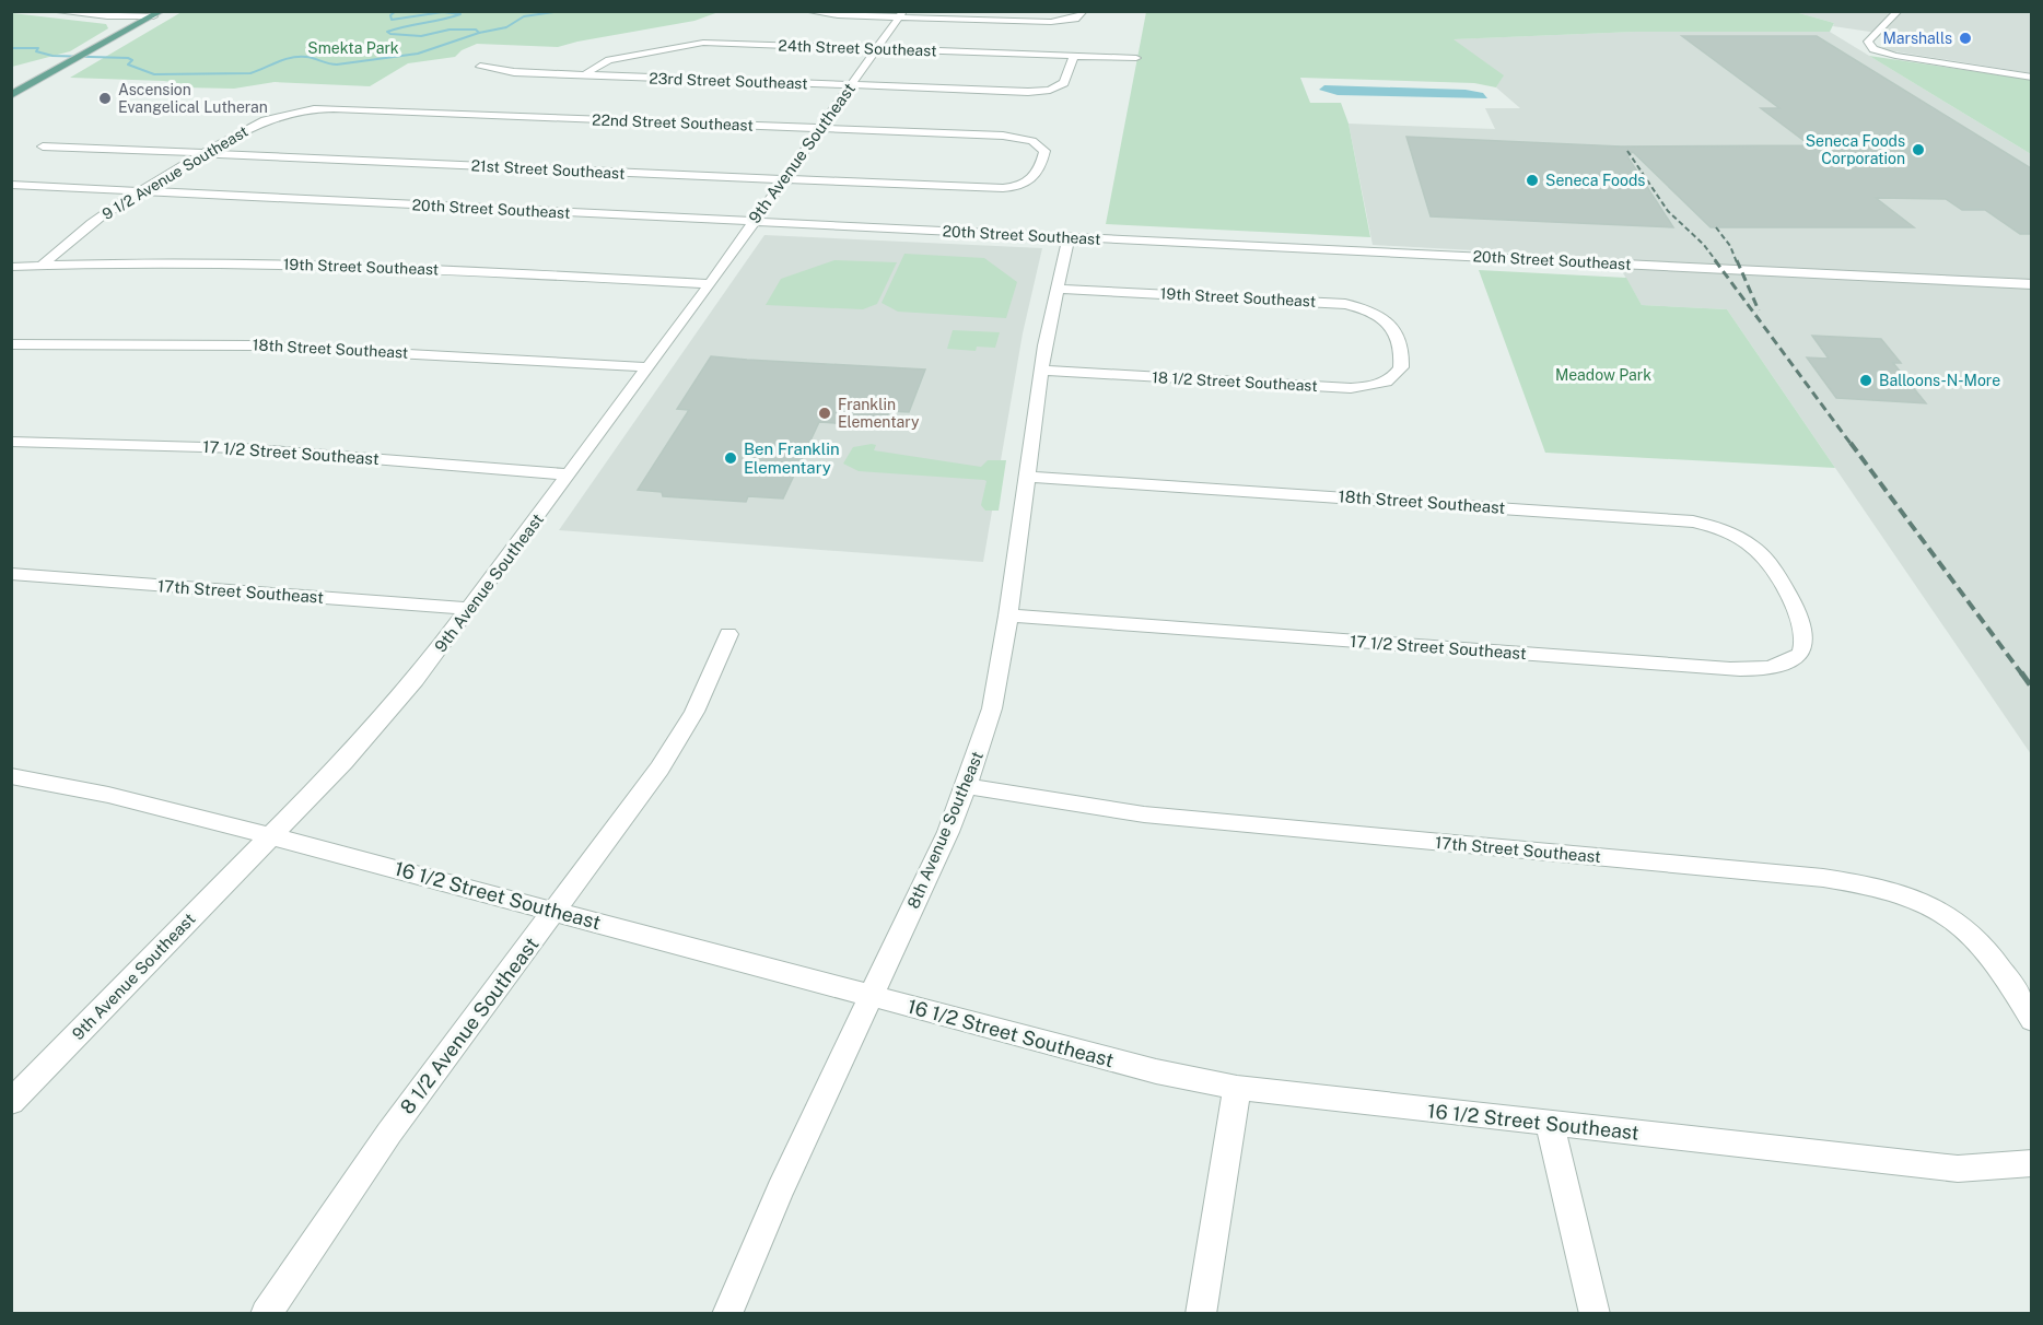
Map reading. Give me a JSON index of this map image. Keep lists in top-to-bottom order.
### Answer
{
  "streets": {
    "street": [
      "24th Street Southeast",
      "23rd Street Southeast",
      "22nd Street Southeast",
      "9th Avenue Southeast",
      "21st Street Southeast",
      "9 1/2 Avenue Southeast",
      "20th Street Southeast",
      "19th Street Southeast",
      "18th Street Southeast",
      "18 1/2 Street Southeast",
      "17 1/2 Street Southeast",
      "17th Street Southeast",
      "8th Avenue Southeast",
      "16 1/2 Street Southeast",
      "8 1/2 Avenue Southeast"
    ]
  },
  "crossings": [
    ["24th Street Southeast", "23rd Street Southeast"],
    ["24th Street Southeast", "9th Avenue Southeast"],
    ["23rd Street Southeast", "9th Avenue Southeast"],
    ["22nd Street Southeast", "9th Avenue Southeast"],
    ["22nd Street Southeast", "21st Street Southeast"],
    ["22nd Street Southeast", "9 1/2 Avenue Southeast"],
    ["9th Avenue Southeast", "21st Street Southeast"],
    ["9th Avenue Southeast", "20th Street Southeast"],
    ["9th Avenue Southeast", "19th Street Southeast"],
    ["9th Avenue Southeast", "18th Street Southeast"],
    ["9th Avenue Southeast", "17 1/2 Street Southeast"],
    ["9th Avenue Southeast", "17th Street Southeast"],
    ["9th Avenue Southeast", "16 1/2 Street Southeast"],
    ["21st Street Southeast", "9 1/2 Avenue Southeast"],
    ["9 1/2 Avenue Southeast", "20th Street Southeast"],
    ["9 1/2 Avenue Southeast", "19th Street Southeast"],
    ["20th Street Southeast", "8th Avenue Southeast"],
    ["19th Street Southeast", "18 1/2 Street Southeast"],
    ["19th Street Southeast", "8th Avenue Southeast"],
    ["18th Street Southeast", "17 1/2 Street Southeast"],
    ["18th Street Southeast", "8th Avenue Southeast"],
    ["18 1/2 Street Southeast", "8th Avenue Southeast"],
    ["17 1/2 Street Southeast", "8th Avenue Southeast"],
    ["17th Street Southeast", "8th Avenue Southeast"],
    ["8th Avenue Southeast", "16 1/2 Street Southeast"],
    ["16 1/2 Street Southeast", "8 1/2 Avenue Southeast"]
  ],
  "parks": ["Smekta Park", "Meadow Park"],
  "places": [
    "Marshalls",
    "Ascension Evangelical Lutheran",
    "Seneca Foods Corporation",
    "Seneca Foods",
    "Balloons-N-More",
    "Franklin Elementary",
    "Ben Franklin Elementary"
  ]
}
